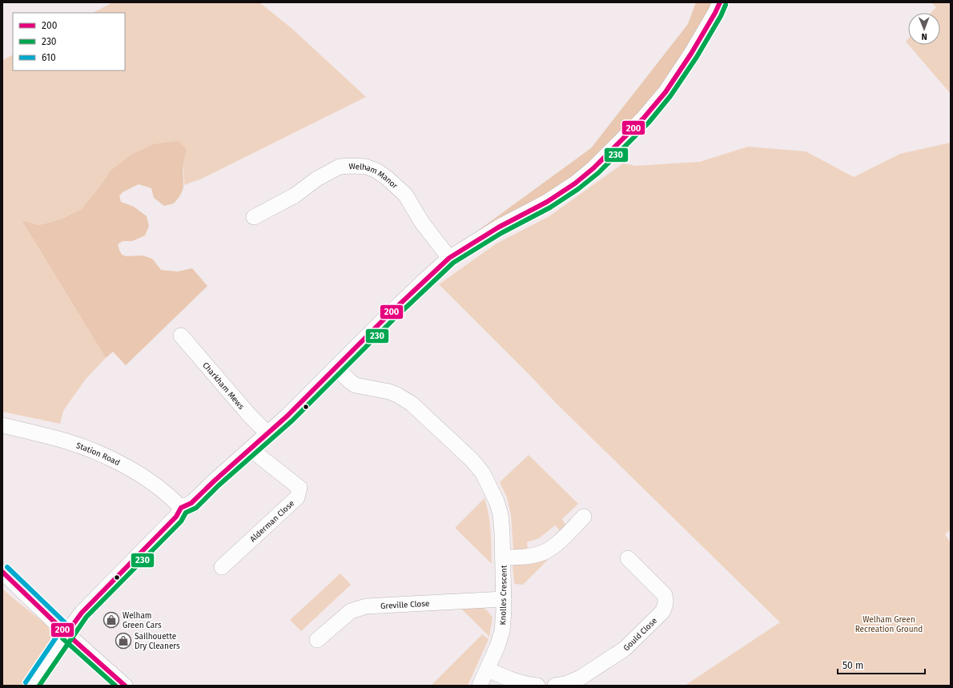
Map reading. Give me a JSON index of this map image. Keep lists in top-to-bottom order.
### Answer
{
  "streets": {
    "street": [
      "Welham Manor",
      "Charkham Mews",
      "Station Road",
      "Alderman Close",
      "Knolles Crescent",
      "Greville Close",
      "Gould Close"
    ]
  },
  "crossings": [
    ["Knolles Crescent", "Greville Close"]
  ],
  "parks": ["Welham Green Recreation Ground"],
  "places": {
    "shop": ["Welham Green Cars", "Sailhouette Dry Cleaners"]
  },
  "lines": ["transit line 200", "transit line 230", "transit line 610"],
  "legend": ["200", "230", "610"],
  "scale_bar": "50 m",
  "north": "bottom"
}
